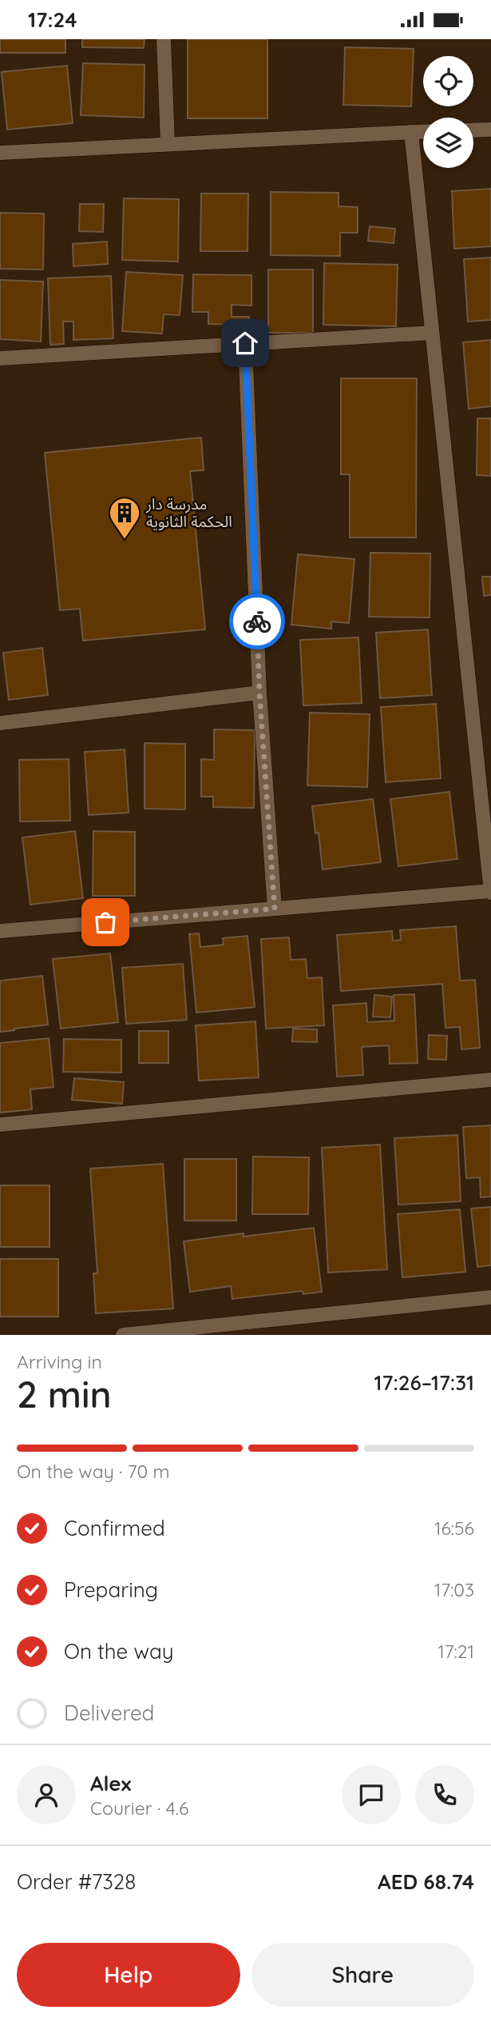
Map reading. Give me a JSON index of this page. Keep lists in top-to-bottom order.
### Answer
{
  "places": {
    "building": ["مدرسة دار الحكمة الثانوية"]
  },
  "page": {
    "status": "17:24",
    "heading": ["2 min", "Arriving in", "17:26–17:31"],
    "panel": [
      "Alex",
      "Courier · 4.6",
      "Order #7328",
      "AED 68.74"
    ],
    "bar": "On the way · 70 m",
    "list": [
      ["Confirmed", "16:56"],
      ["Preparing", "17:03"],
      ["On the way", "17:21"],
      "Delivered"
    ],
    "buttons": ["Help", "Share"]
  }
}
